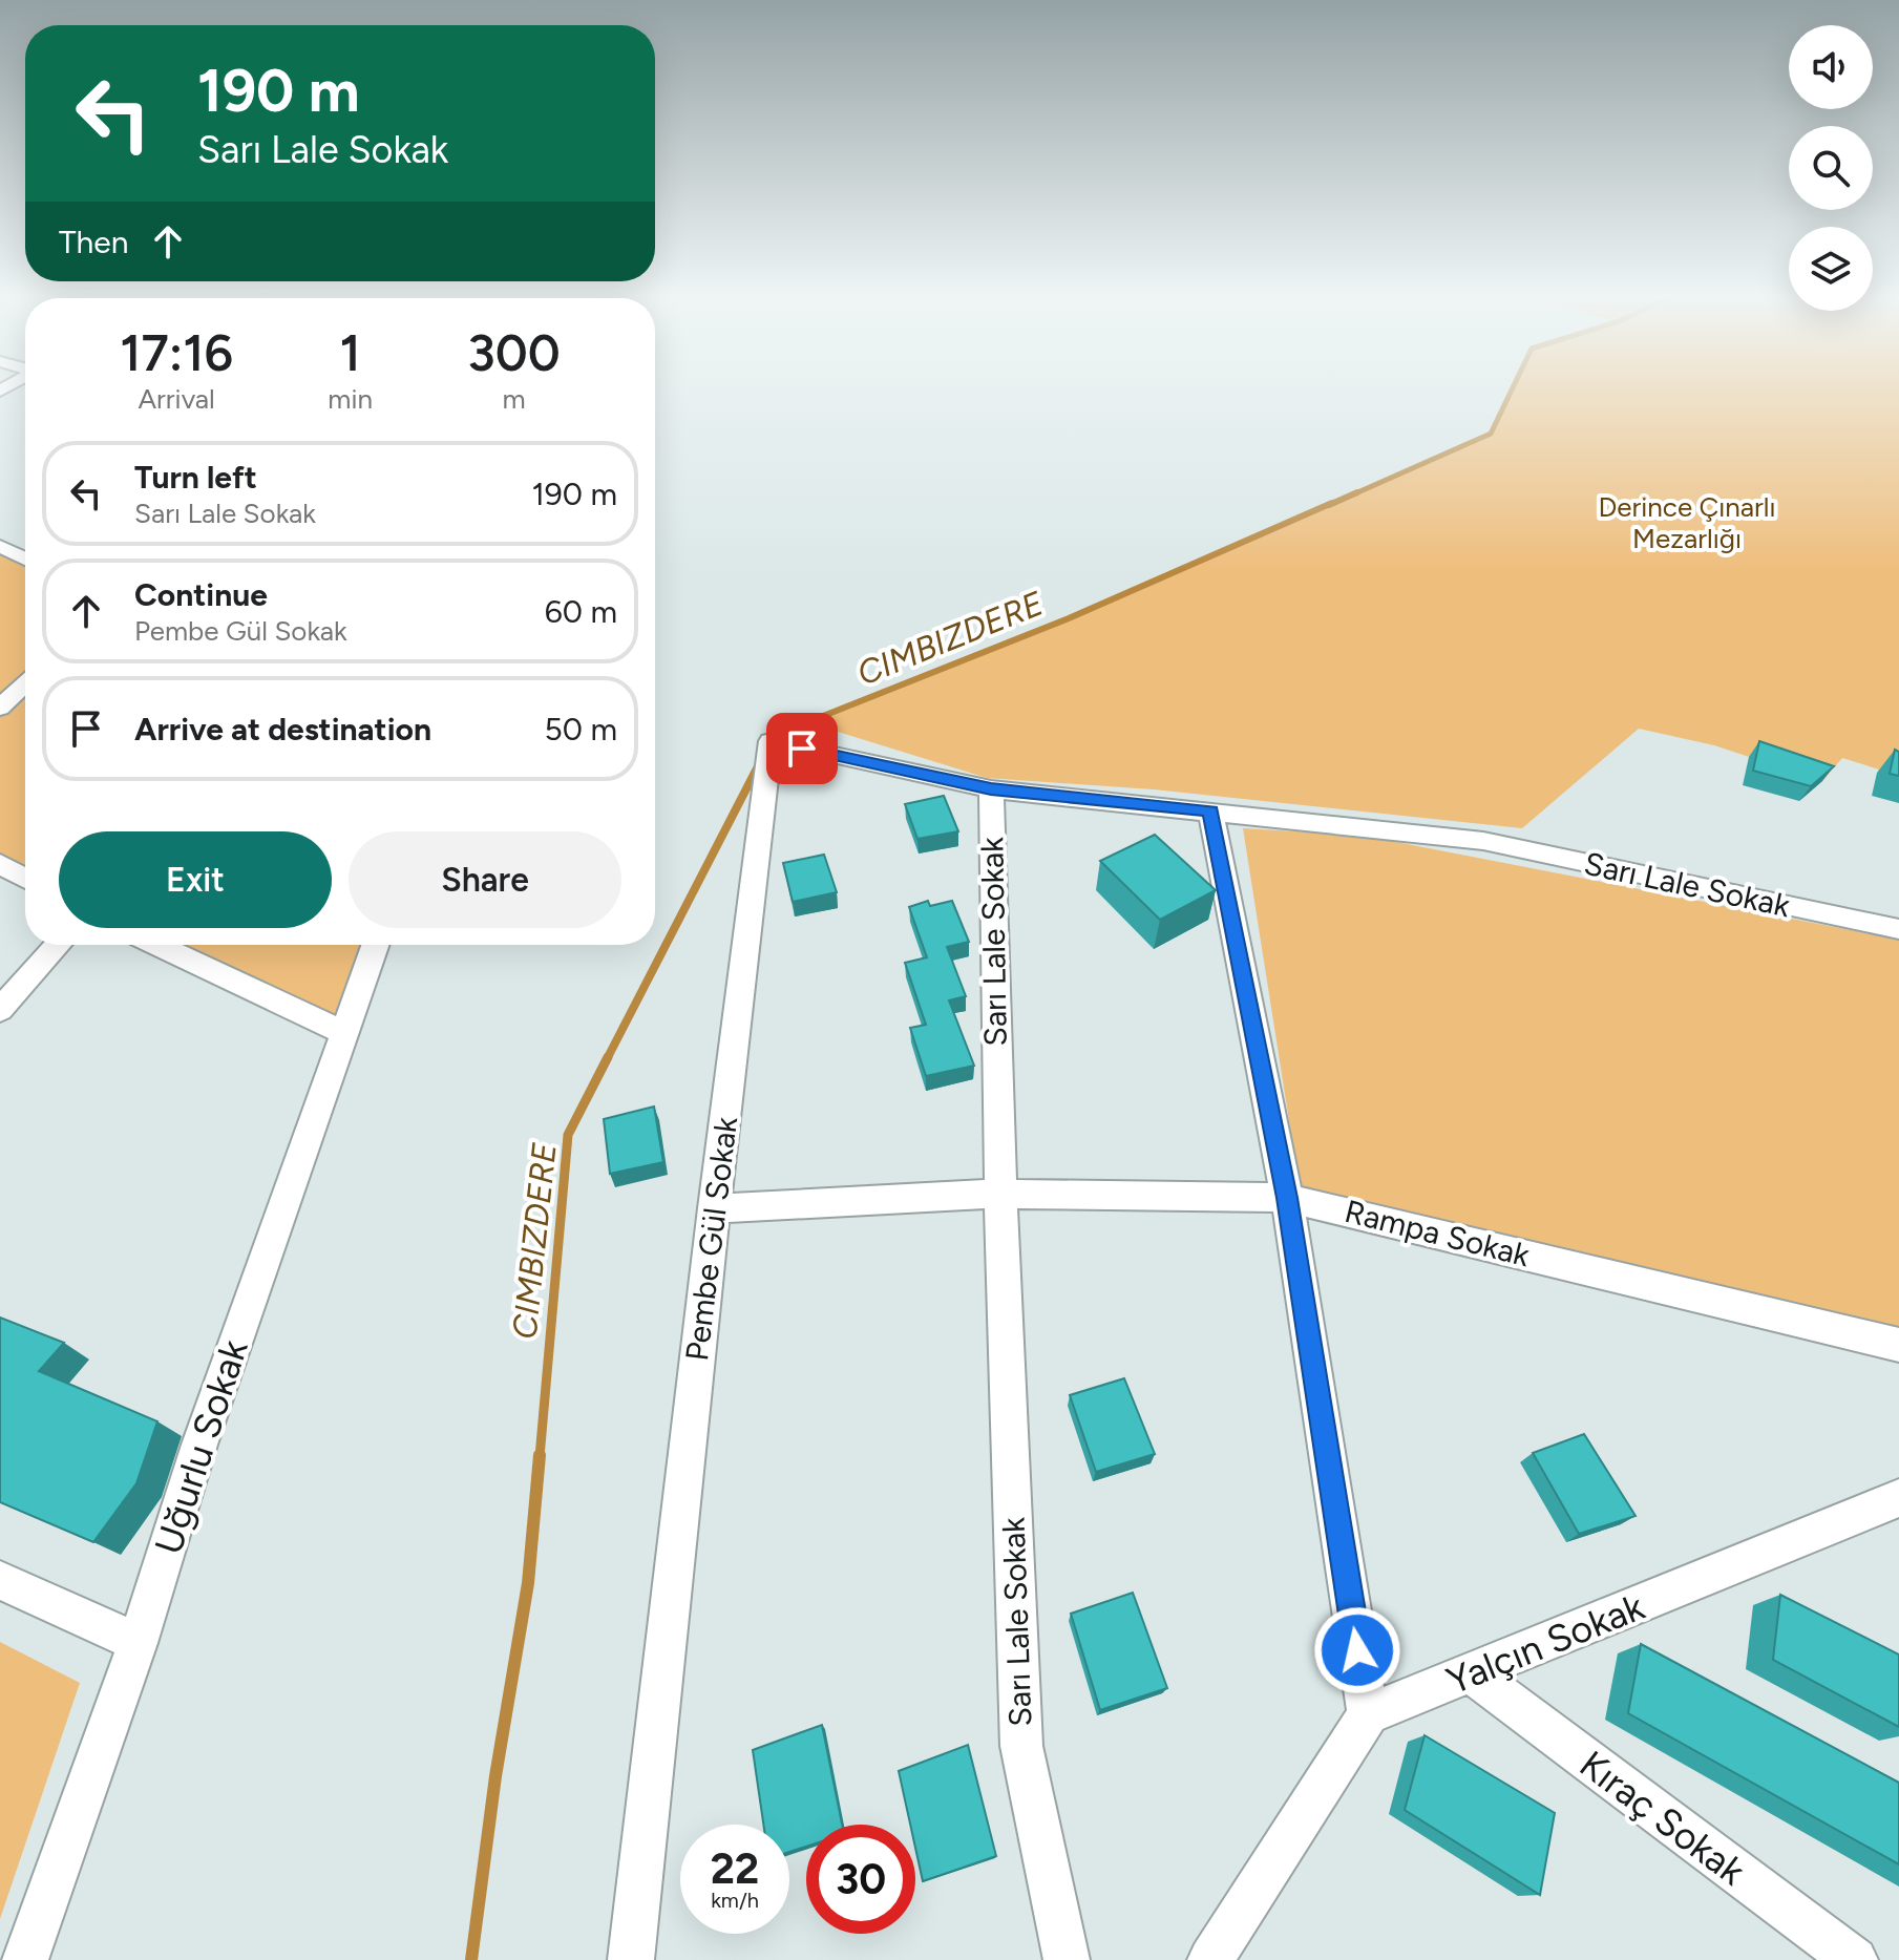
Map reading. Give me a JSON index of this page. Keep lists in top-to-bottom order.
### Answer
{
  "streets": {
    "street": [
      "Sarı Lale Sokak",
      "Rampa Sokak",
      "Pembe Gül Sokak",
      "Uğurlu Sokak",
      "Yalçın Sokak",
      "Kıraç Sokak"
    ]
  },
  "crossings": [
    ["Sarı Lale Sokak", "Rampa Sokak"],
    ["Sarı Lale Sokak", "Pembe Gül Sokak"],
    ["Rampa Sokak", "Pembe Gül Sokak"],
    ["Yalçın Sokak", "Kıraç Sokak"]
  ],
  "water": ["CIMBIZDERE"],
  "parks": ["Derince Çınarlı Mezarlığı"],
  "page": {
    "turn": ["190 m", "Sarı Lale Sokak"],
    "then": "Then",
    "eta": [
      "17:16",
      "Arrival",
      "1",
      "min",
      "300",
      "m"
    ],
    "list": [
      {
        "name": "Turn left",
        "note": "Sarı Lale Sokak",
        "value": "190 m"
      },
      {
        "name": "Continue",
        "note": "Pembe Gül Sokak",
        "value": "60 m"
      },
      {
        "name": "Arrive at destination",
        "value": "50 m"
      }
    ],
    "buttons": ["Exit", "Share"],
    "speed": "22 km/h",
    "limit": "30"
  }
}
